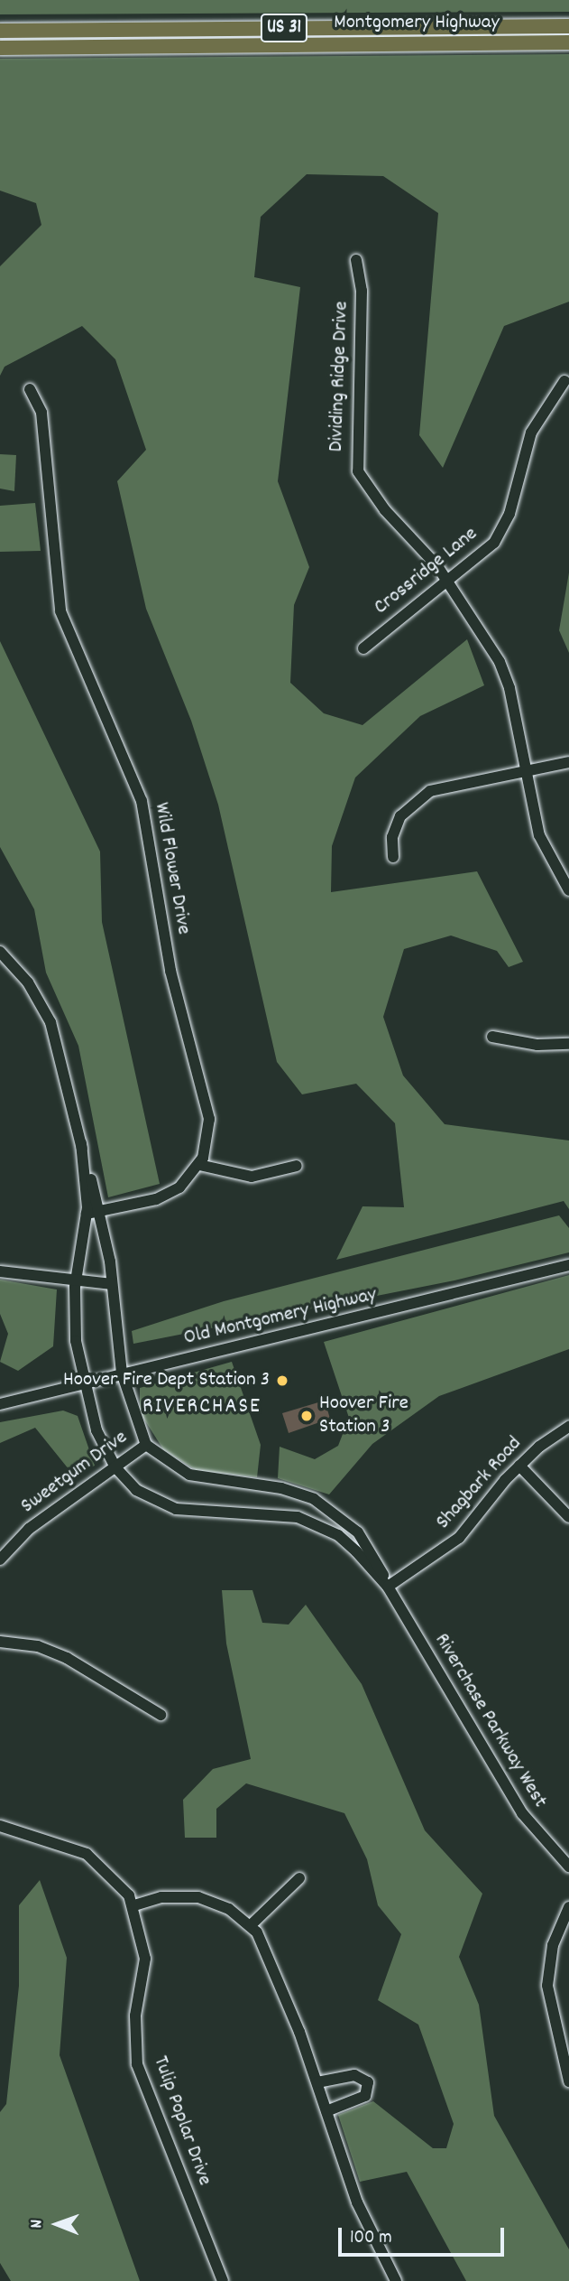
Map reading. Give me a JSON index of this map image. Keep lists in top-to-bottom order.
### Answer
{
  "streets": {
    "main road": ["Montgomery Highway", "US 31"],
    "street": [
      "Dividing Ridge Drive",
      "Crossridge Lane",
      "Wild Flower Drive",
      "Old Montgomery Highway",
      "Sweetgum Drive",
      "Shagbark Road",
      "Riverchase Parkway West",
      "Tulip Poplar Drive"
    ]
  },
  "crossings": [
    ["Dividing Ridge Drive", "Crossridge Lane"],
    ["Wild Flower Drive", "Riverchase Parkway West"],
    ["Old Montgomery Highway", "Riverchase Parkway West"],
    ["Sweetgum Drive", "Riverchase Parkway West"],
    ["Shagbark Road", "Riverchase Parkway West"]
  ],
  "districts": ["RIVERCHASE"],
  "places": ["Hoover Fire Dept Station 3", "Hoover Fire Station 3"],
  "scale_bar": "100 m",
  "north": "left"
}
